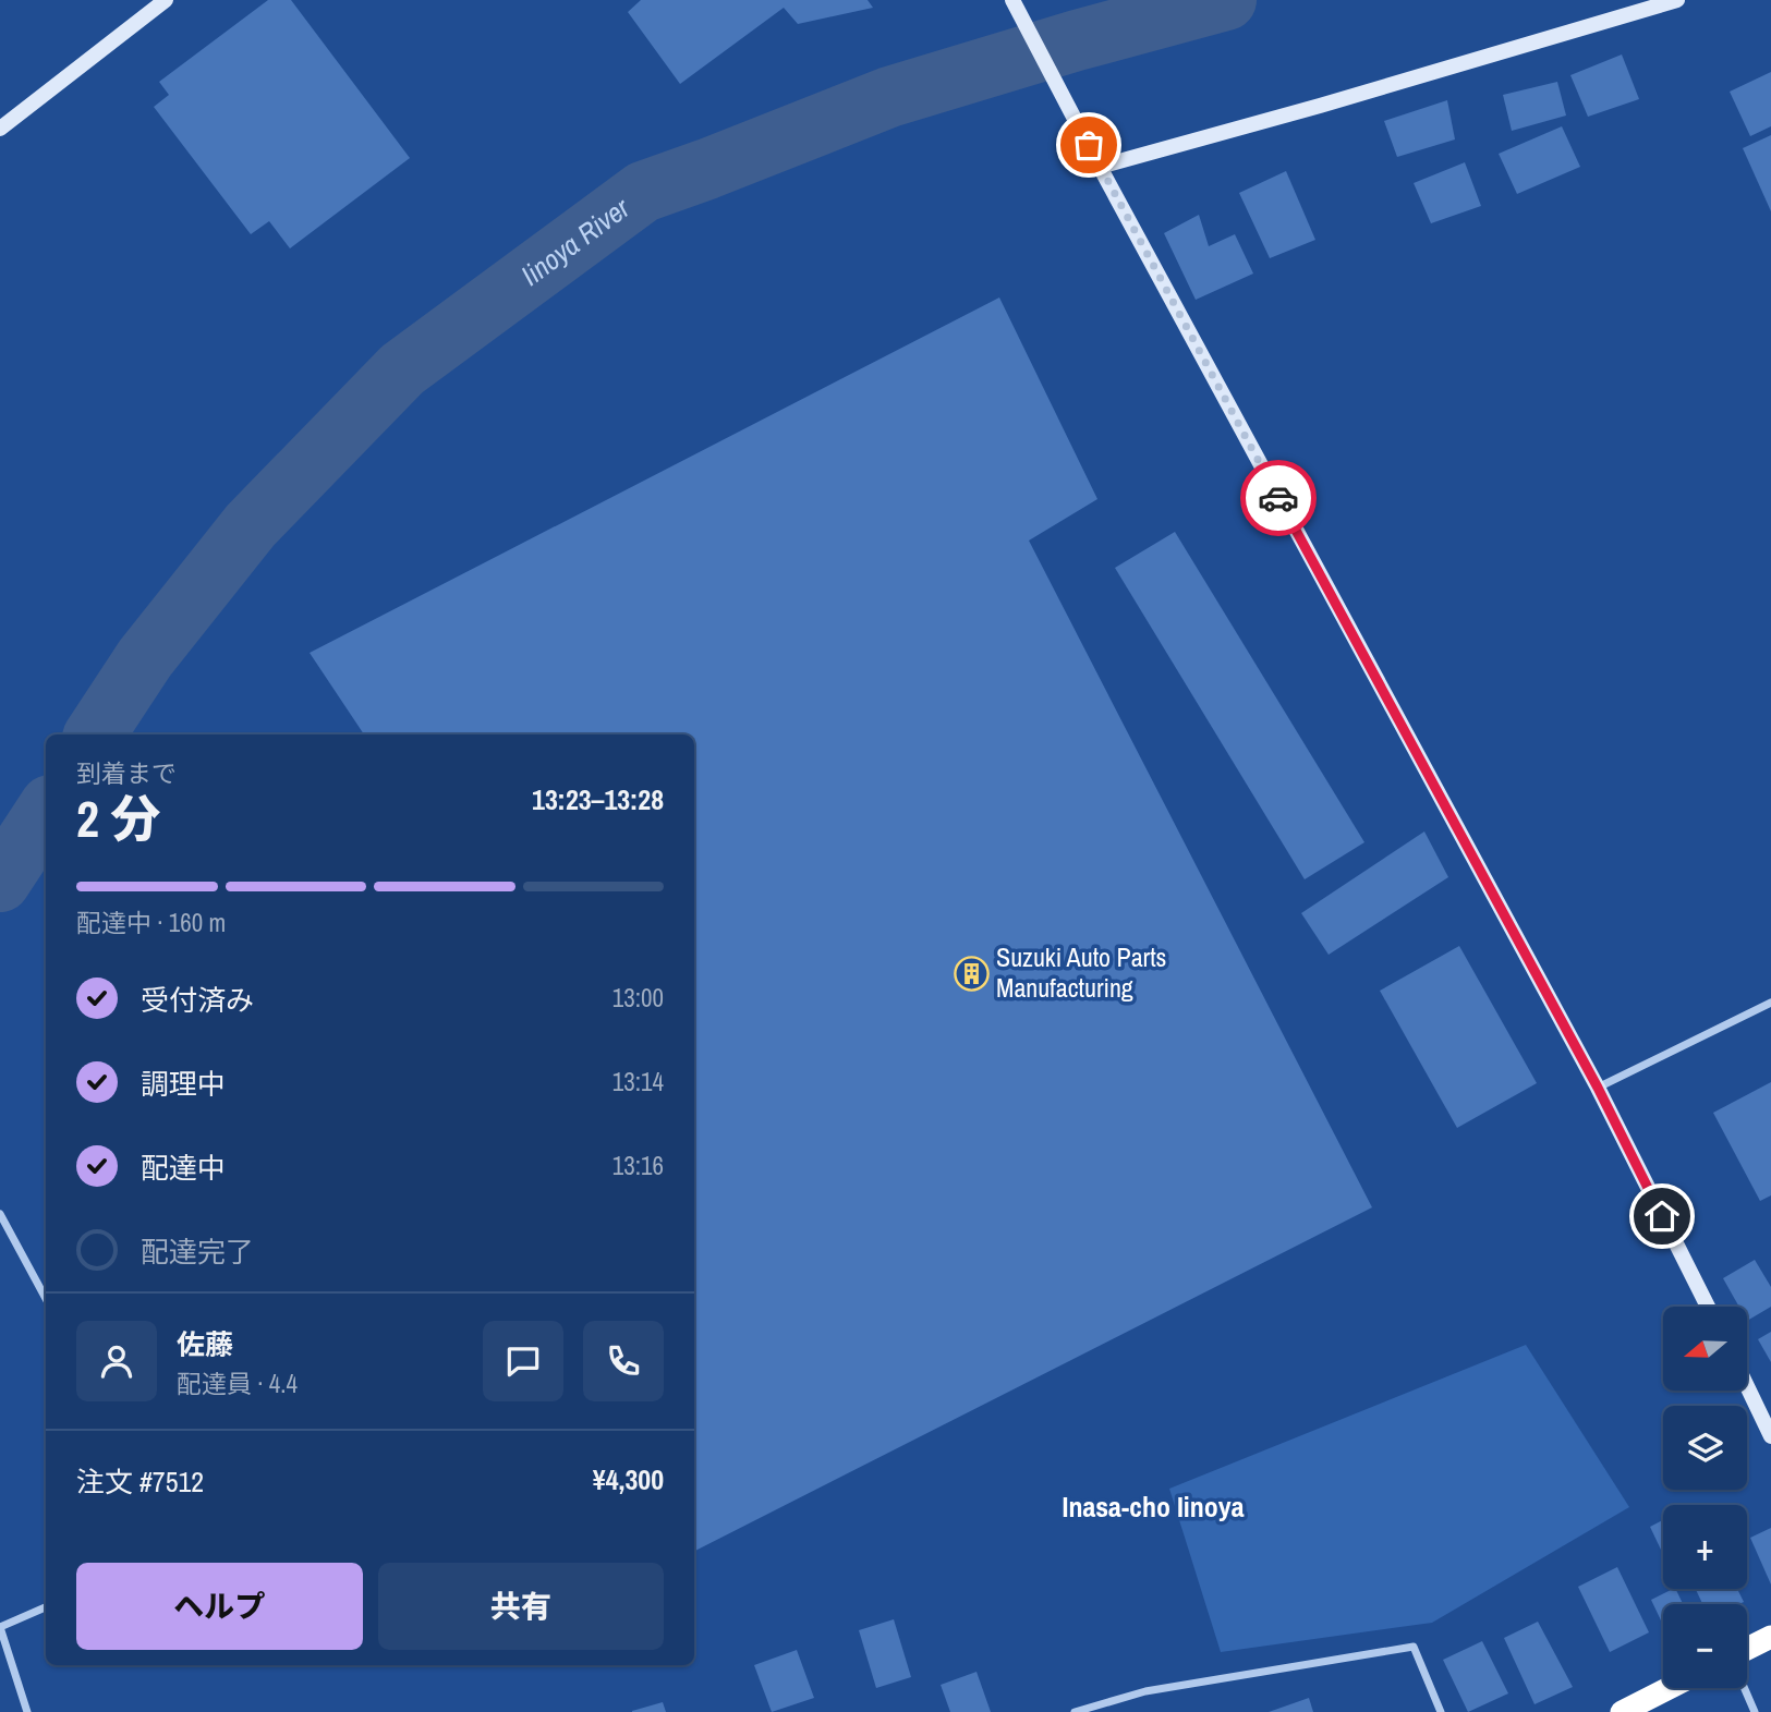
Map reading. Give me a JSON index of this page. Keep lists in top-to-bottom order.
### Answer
{
  "districts": ["Inasa-cho Iinoya"],
  "water": ["Iinoya River"],
  "places": {
    "building": ["Suzuki Auto Parts Manufacturing"]
  },
  "north": "left",
  "page": {
    "heading": ["2 分", "到着まで", "13:23–13:28"],
    "panel": [
      "佐藤",
      "配達員 · 4.4",
      "注文 #7512",
      "¥4,300"
    ],
    "bar": "配達中 · 160 m",
    "list": [
      ["受付済み", "13:00"],
      ["調理中", "13:14"],
      ["配達中", "13:16"],
      "配達完了"
    ],
    "map_buttons": ["+", "−"],
    "buttons": ["ヘルプ", "共有"]
  }
}
